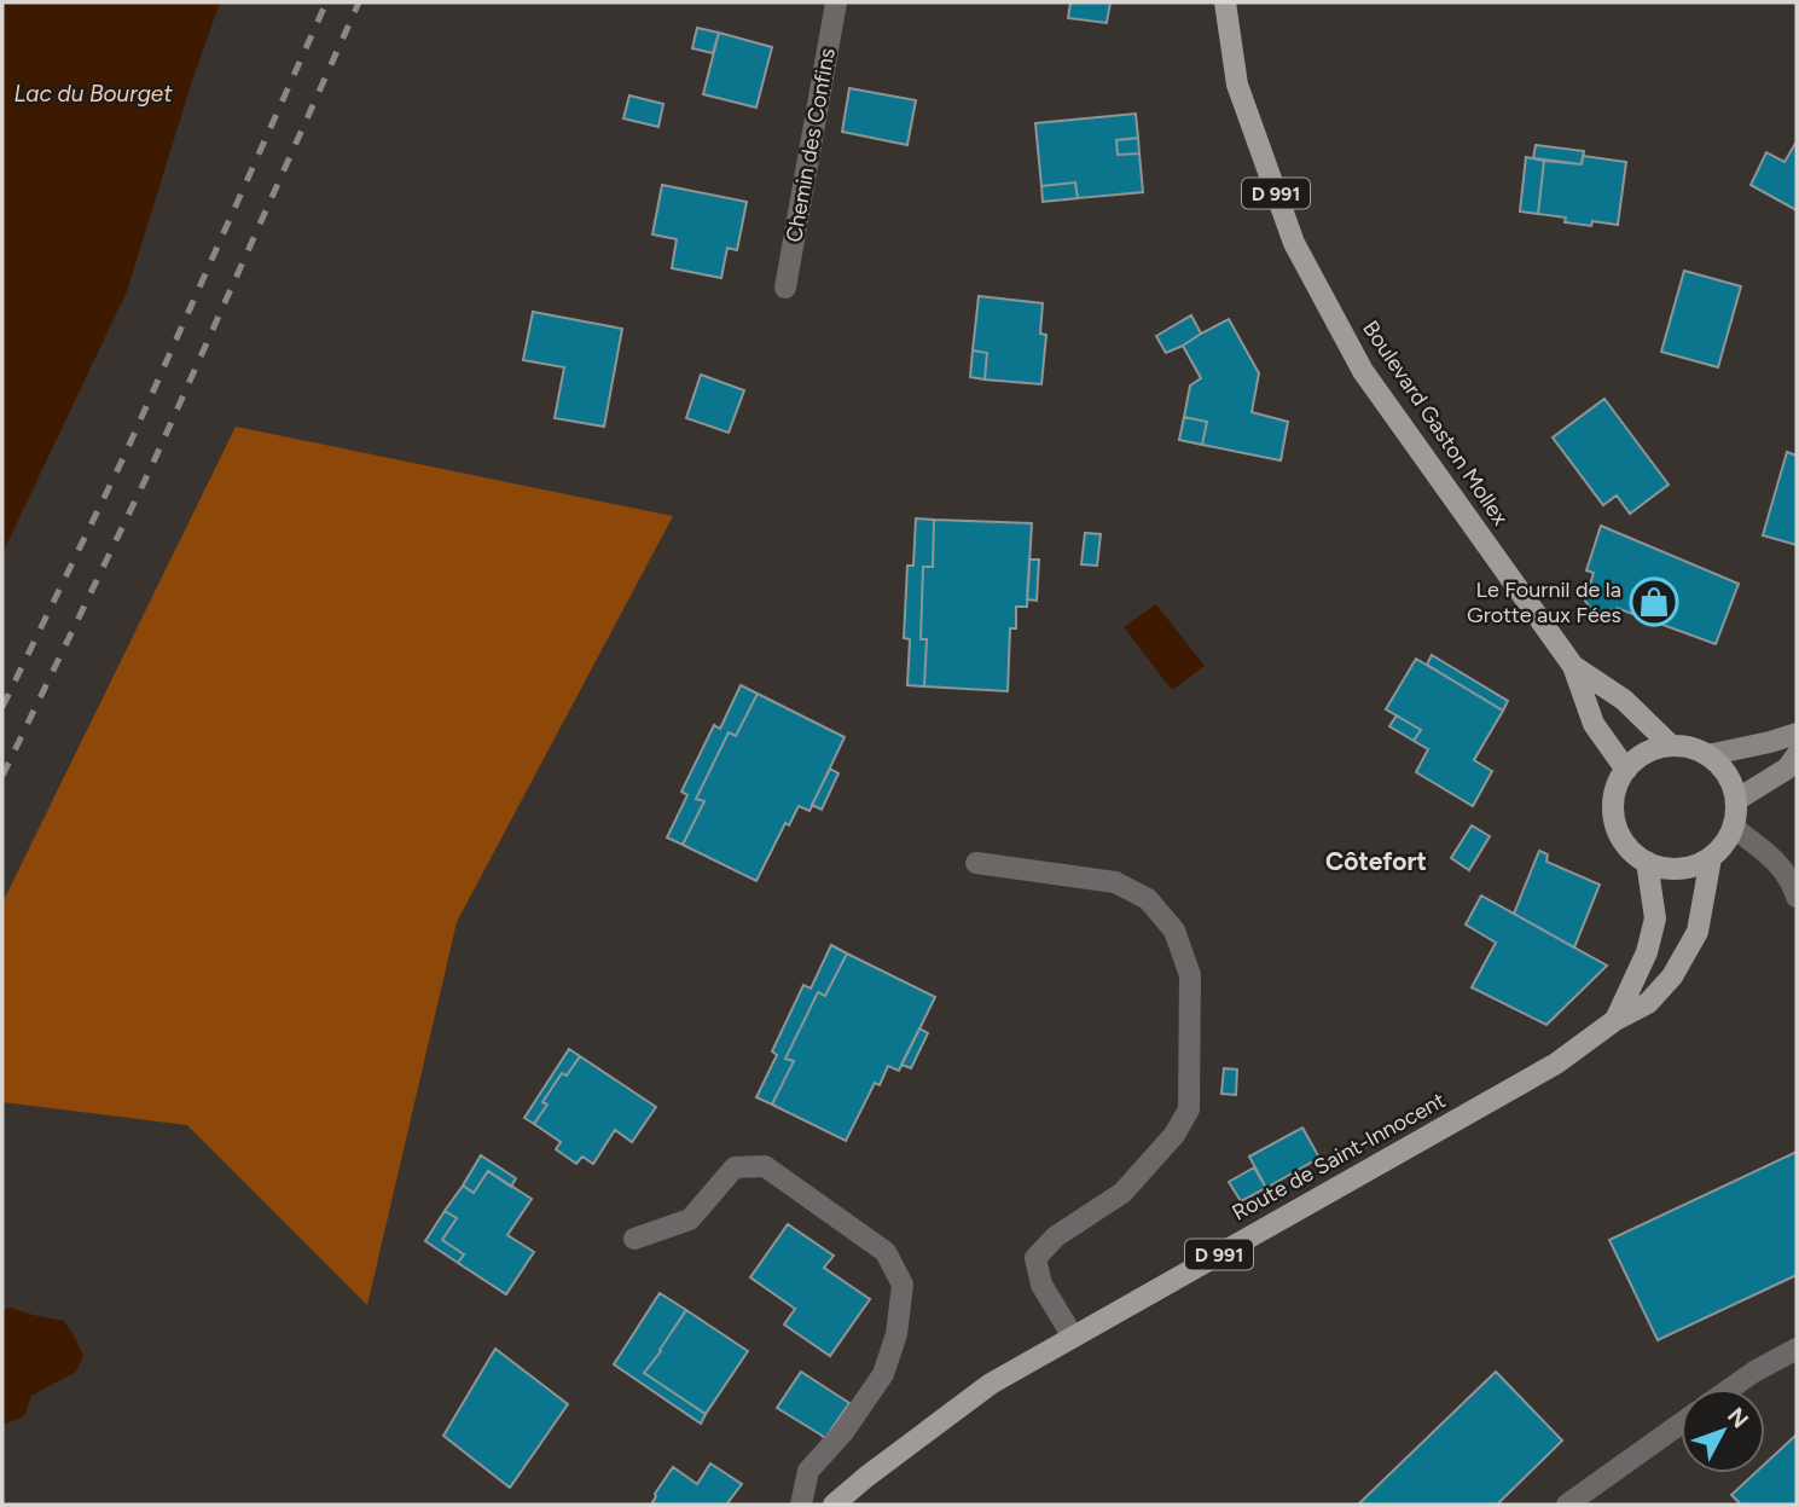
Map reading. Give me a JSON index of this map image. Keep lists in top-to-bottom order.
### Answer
{
  "streets": {
    "main road": ["D 991", "Boulevard Gaston Mollex", "Route de Saint-Innocent"],
    "street": ["Chemin des Confins"]
  },
  "crossings": [
    ["Boulevard Gaston Mollex", "Route de Saint-Innocent"]
  ],
  "districts": ["Côtefort"],
  "water": ["Lac du Bourget"],
  "places": {
    "shop": ["Le Fournil de la Grotte aux Fées"]
  },
  "north": "top right"
}
